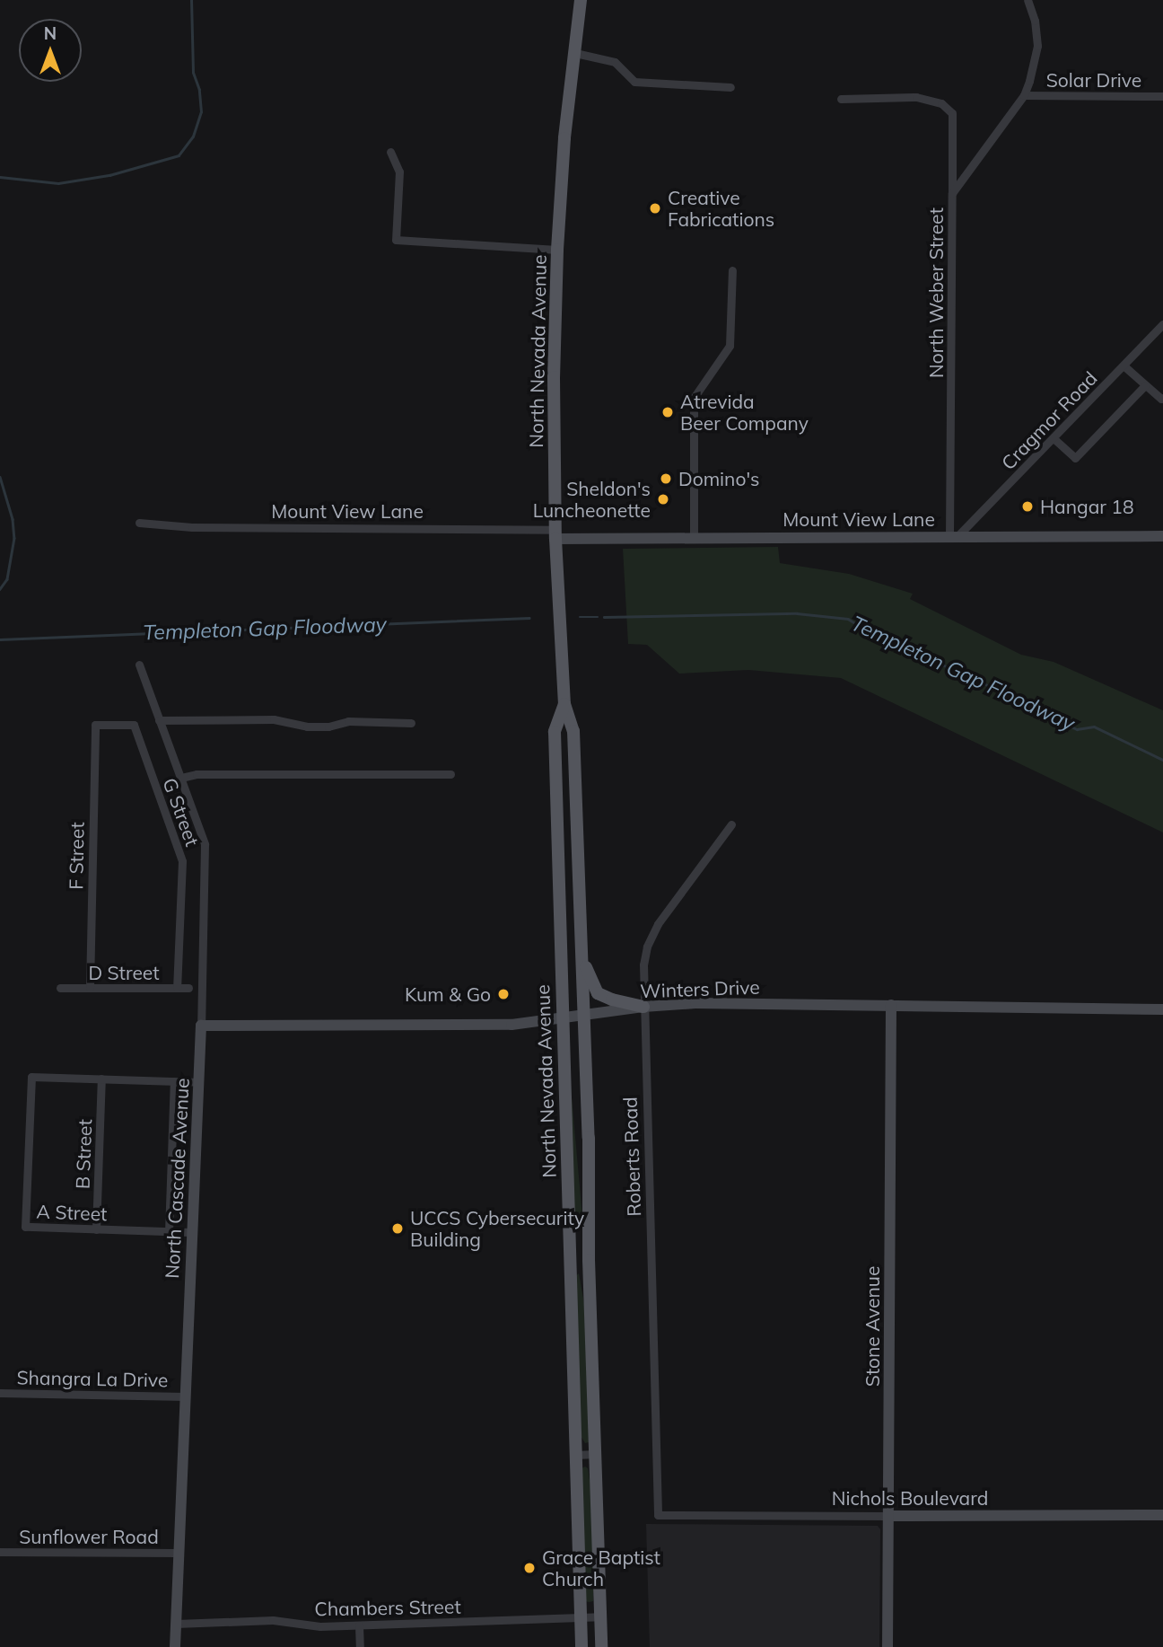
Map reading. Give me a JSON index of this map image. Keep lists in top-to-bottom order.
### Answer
{
  "streets": {
    "main road": ["North Nevada Avenue"],
    "street": [
      "Solar Drive",
      "North Weber Street",
      "Cragmor Road",
      "Mount View Lane",
      "G Street",
      "F Street",
      "D Street",
      "Winters Drive",
      "B Street",
      "Roberts Road",
      "North Cascade Avenue",
      "A Street",
      "Stone Avenue",
      "Shangra La Drive",
      "Nichols Boulevard",
      "Sunflower Road",
      "Chambers Street"
    ]
  },
  "crossings": [
    ["Solar Drive", "North Weber Street"],
    ["North Weber Street", "Cragmor Road"],
    ["North Weber Street", "Mount View Lane"],
    ["North Nevada Avenue", "Mount View Lane"],
    ["North Nevada Avenue", "Winters Drive"],
    ["North Nevada Avenue", "Chambers Street"],
    ["Cragmor Road", "Mount View Lane"],
    ["G Street", "F Street"],
    ["G Street", "D Street"],
    ["F Street", "D Street"],
    ["D Street", "North Cascade Avenue"],
    ["Winters Drive", "Roberts Road"],
    ["Winters Drive", "North Cascade Avenue"],
    ["Winters Drive", "Stone Avenue"],
    ["B Street", "A Street"],
    ["Roberts Road", "Nichols Boulevard"],
    ["North Cascade Avenue", "A Street"],
    ["North Cascade Avenue", "Shangra La Drive"],
    ["North Cascade Avenue", "Sunflower Road"],
    ["North Cascade Avenue", "Chambers Street"],
    ["Stone Avenue", "Nichols Boulevard"]
  ],
  "water": ["Templeton Gap Floodway"],
  "places": [
    "Creative Fabrications",
    "Atrevida Beer Company",
    "Domino's",
    "Sheldon's Luncheonette",
    "Hangar 18",
    "Kum & Go",
    "UCCS Cybersecurity Building",
    "Grace Baptist Church"
  ],
  "north": "top"
}
